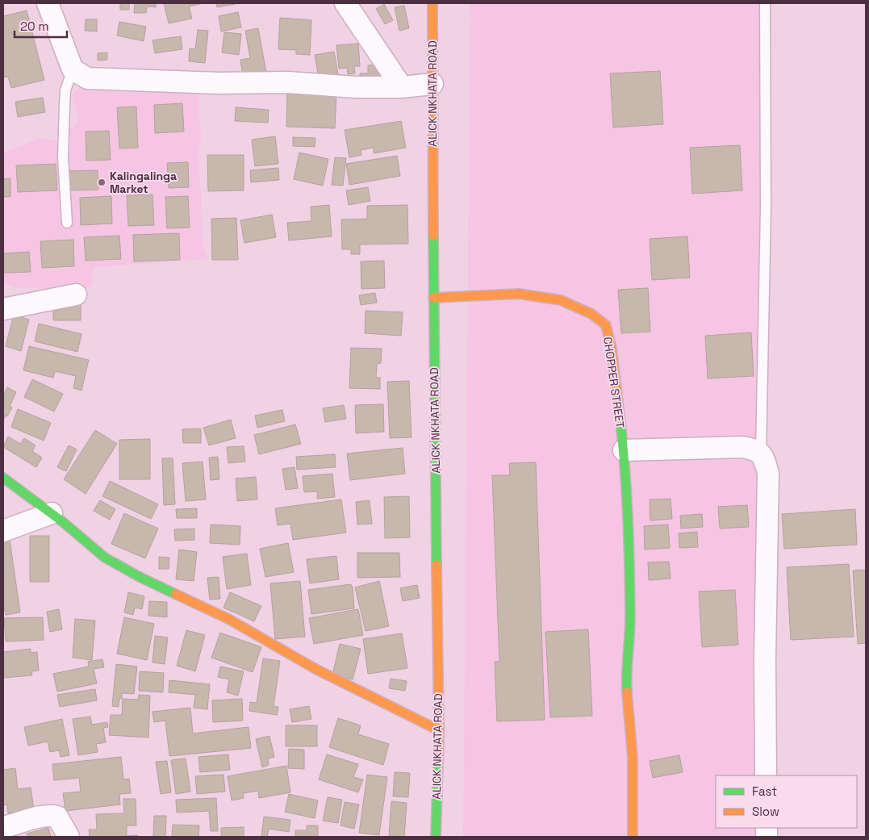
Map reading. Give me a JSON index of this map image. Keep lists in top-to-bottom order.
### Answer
{
  "streets": {
    "street": ["ALICK NKHATA ROAD", "CHOPPER STREET"]
  },
  "crossings": [
    ["ALICK NKHATA ROAD", "CHOPPER STREET"]
  ],
  "places": ["Kalingalinga Market"],
  "legend": ["Fast", "Slow"],
  "scale_bar": "20 m"
}
